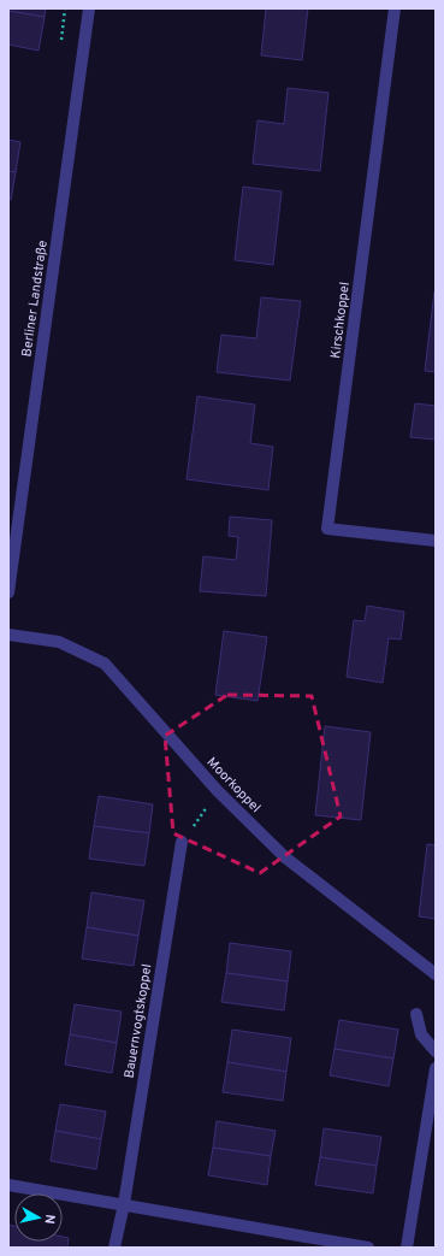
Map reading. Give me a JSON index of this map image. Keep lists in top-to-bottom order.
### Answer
{
  "streets": {
    "street": [
      "Berliner Landstraße",
      "Kirschkoppel",
      "Moorkoppel",
      "Bauernvogtskoppel"
    ]
  },
  "north": "right"
}
